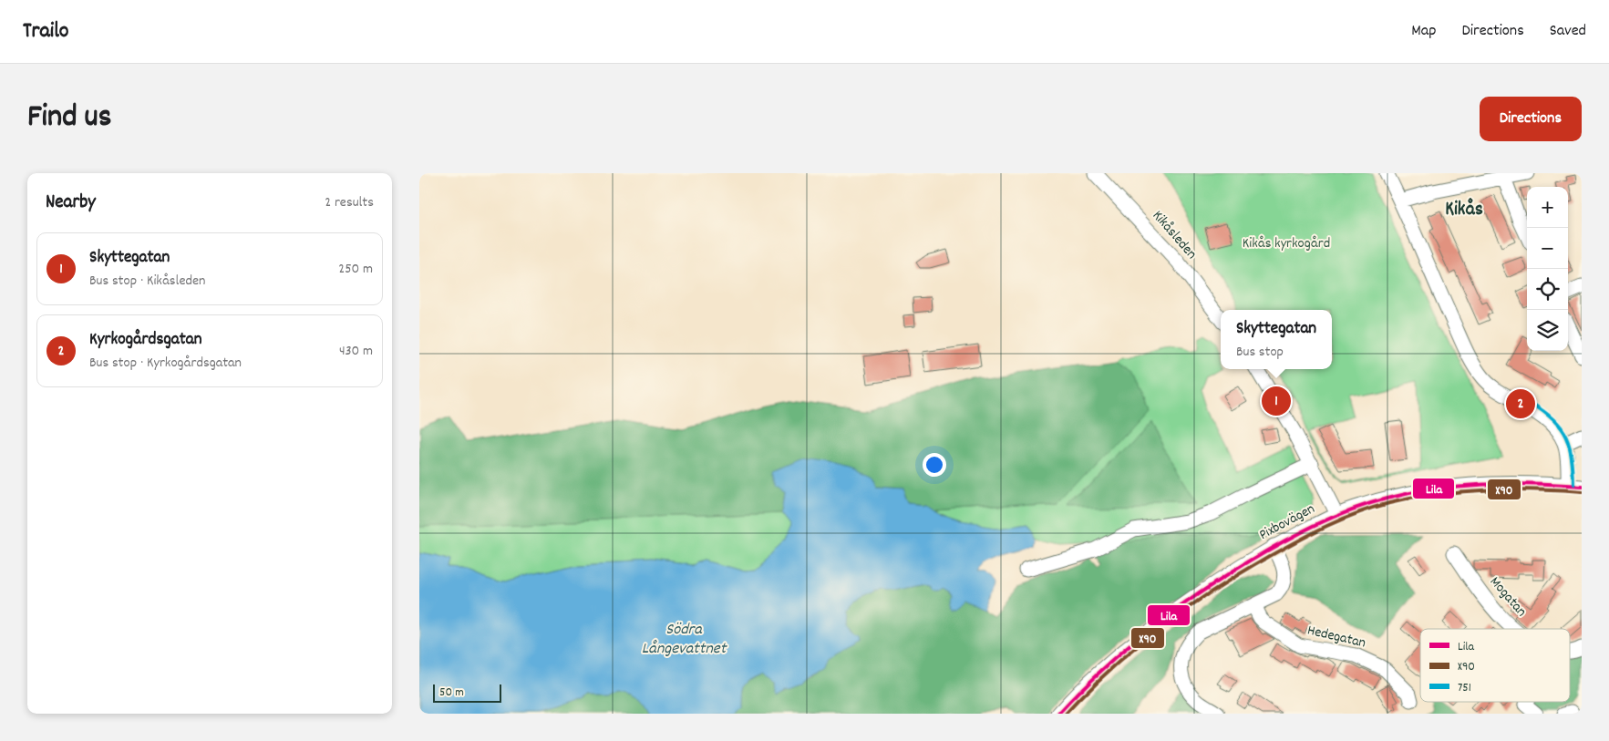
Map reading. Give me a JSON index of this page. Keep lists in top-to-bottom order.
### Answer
{
  "streets": {
    "street": [
      "Kikåsleden",
      "Pixbovägen",
      "Mogatan",
      "Hedegatan"
    ]
  },
  "districts": ["Kikås"],
  "water": ["Södra Långevattnet"],
  "parks": ["Kikås kyrkogård"],
  "lines": ["transit line 751", "transit line Lila", "transit line X90"],
  "legend": ["Lila", "X90", "751"],
  "scale_bar": "50 m",
  "page": {
    "header": "Trailo",
    "nav": ["Map", "Directions", "Saved"],
    "title": "Find us",
    "buttons": "Directions",
    "heading": ["Nearby", "2 results"],
    "map_buttons": ["+", "−"],
    "list": [
      {
        "mark": "1",
        "name": "Skyttegatan",
        "note": "Bus stop · Kikåsleden",
        "value": "250 m"
      },
      {
        "mark": "2",
        "name": "Kyrkogårdsgatan",
        "note": "Bus stop · Kyrkogårdsgatan",
        "value": "430 m"
      }
    ],
    "popup": ["Skyttegatan", "Bus stop"],
    "pins": ["1", "2"],
    "scale": "50 m"
  }
}
